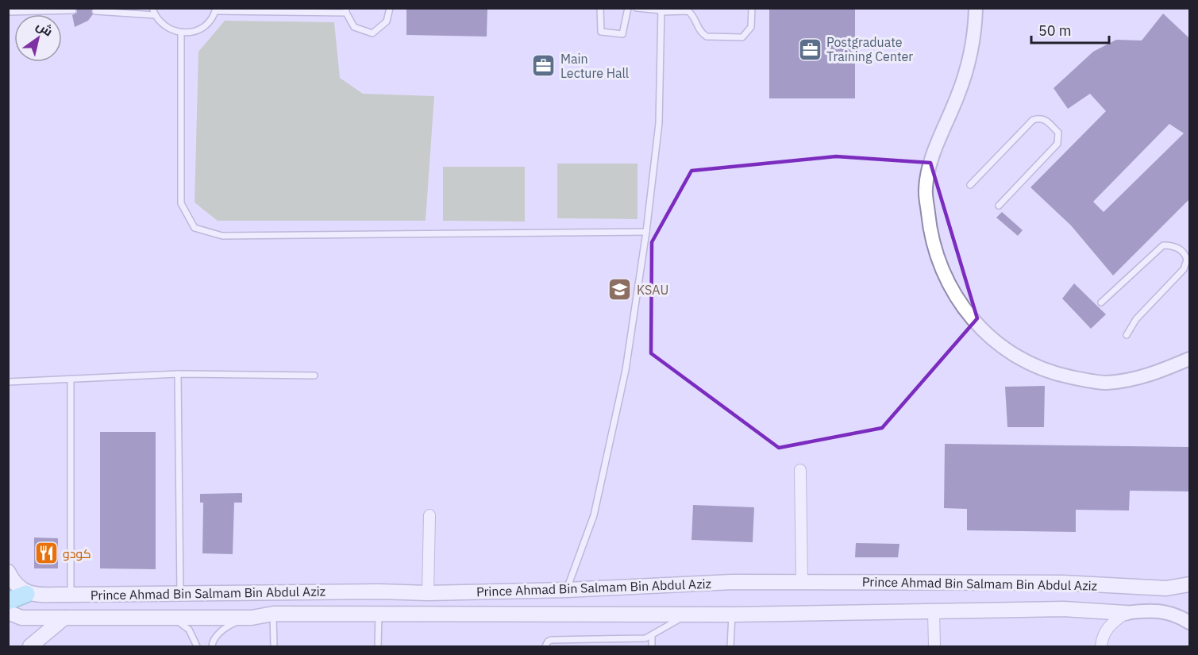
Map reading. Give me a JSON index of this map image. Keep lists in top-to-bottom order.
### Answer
{
  "streets": {
    "main road": ["Prince Ahmad Bin Salmam Bin Abdul Aziz"]
  },
  "places": {
    "office": ["Postgraduate Training Center", "Main Lecture Hall"],
    "school or university": ["KSAU"],
    "restaurant": ["كودو"]
  },
  "scale_bar": "50 m",
  "north": "top right"
}
